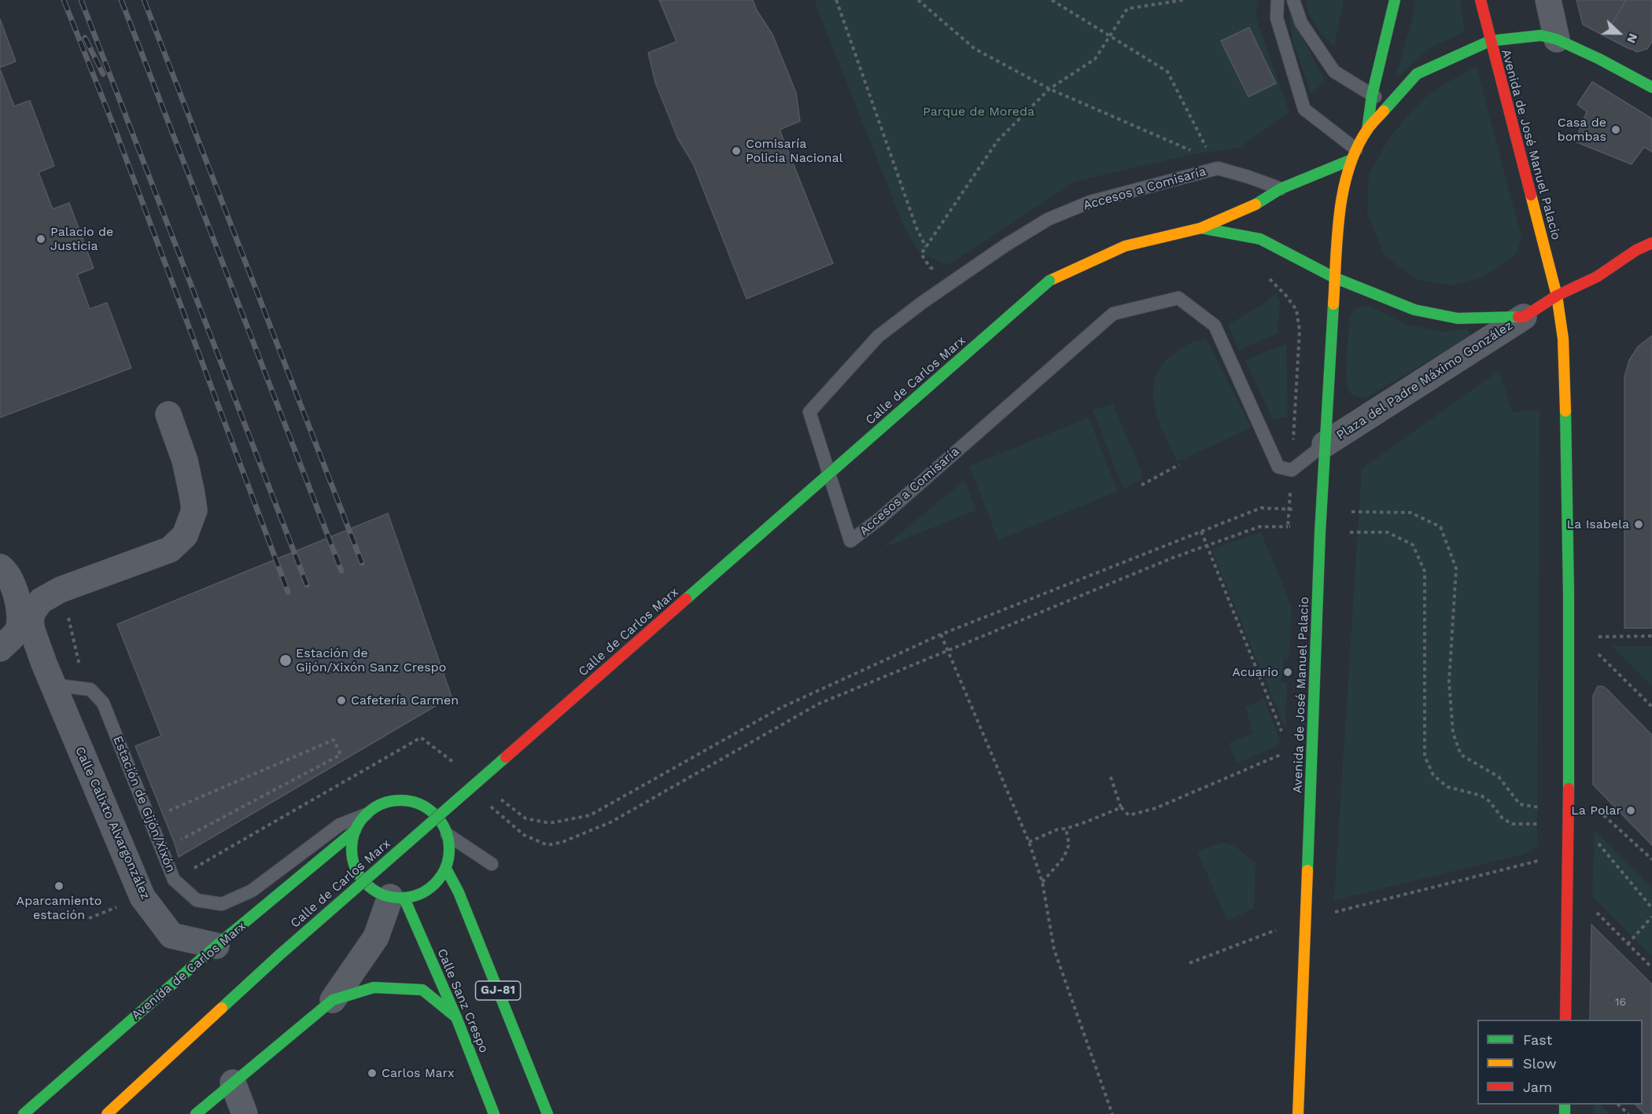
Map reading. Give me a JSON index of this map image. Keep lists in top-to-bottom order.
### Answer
{
  "streets": {
    "main road": [
      "Avenida de José Manuel Palacio",
      "Calle de Carlos Marx",
      "Plaza del Padre Máximo González",
      "Avenida de Carlos Marx",
      "GJ-81",
      "Calle Sanz Crespo"
    ],
    "street": ["Calle Calixto Alvargonzález"],
    "lane": ["Accesos a Comisaría", "Estación de Gijón/Xixón"]
  },
  "crossings": [
    ["Avenida de José Manuel Palacio", "Calle de Carlos Marx"],
    ["Avenida de José Manuel Palacio", "Plaza del Padre Máximo González"],
    ["Accesos a Comisaría", "Calle de Carlos Marx"],
    ["Calle de Carlos Marx", "Plaza del Padre Máximo González"],
    ["Estación de Gijón/Xixón", "Calle Calixto Alvargonzález"],
    ["Estación de Gijón/Xixón", "Avenida de Carlos Marx"],
    ["Estación de Gijón/Xixón", "GJ-81"],
    ["Estación de Gijón/Xixón", "Calle Sanz Crespo"],
    ["Calle Calixto Alvargonzález", "Avenida de Carlos Marx"],
    ["Avenida de Carlos Marx", "GJ-81"],
    ["Avenida de Carlos Marx", "Calle Sanz Crespo"],
    ["GJ-81", "Calle Sanz Crespo"]
  ],
  "parks": ["Parque de Moreda"],
  "places": [
    "Casa de bombas",
    "Comisaría Policia Nacional",
    "Palacio de Justicia",
    "La Isabela",
    "Estación de Gijón/Xixón Sanz Crespo",
    "Acuario",
    "Cafetería Carmen",
    "La Polar",
    "Aparcamiento estación",
    "Carlos Marx"
  ],
  "house_numbers": ["16"],
  "legend": ["Fast", "Slow", "Jam"],
  "north": "right"
}
